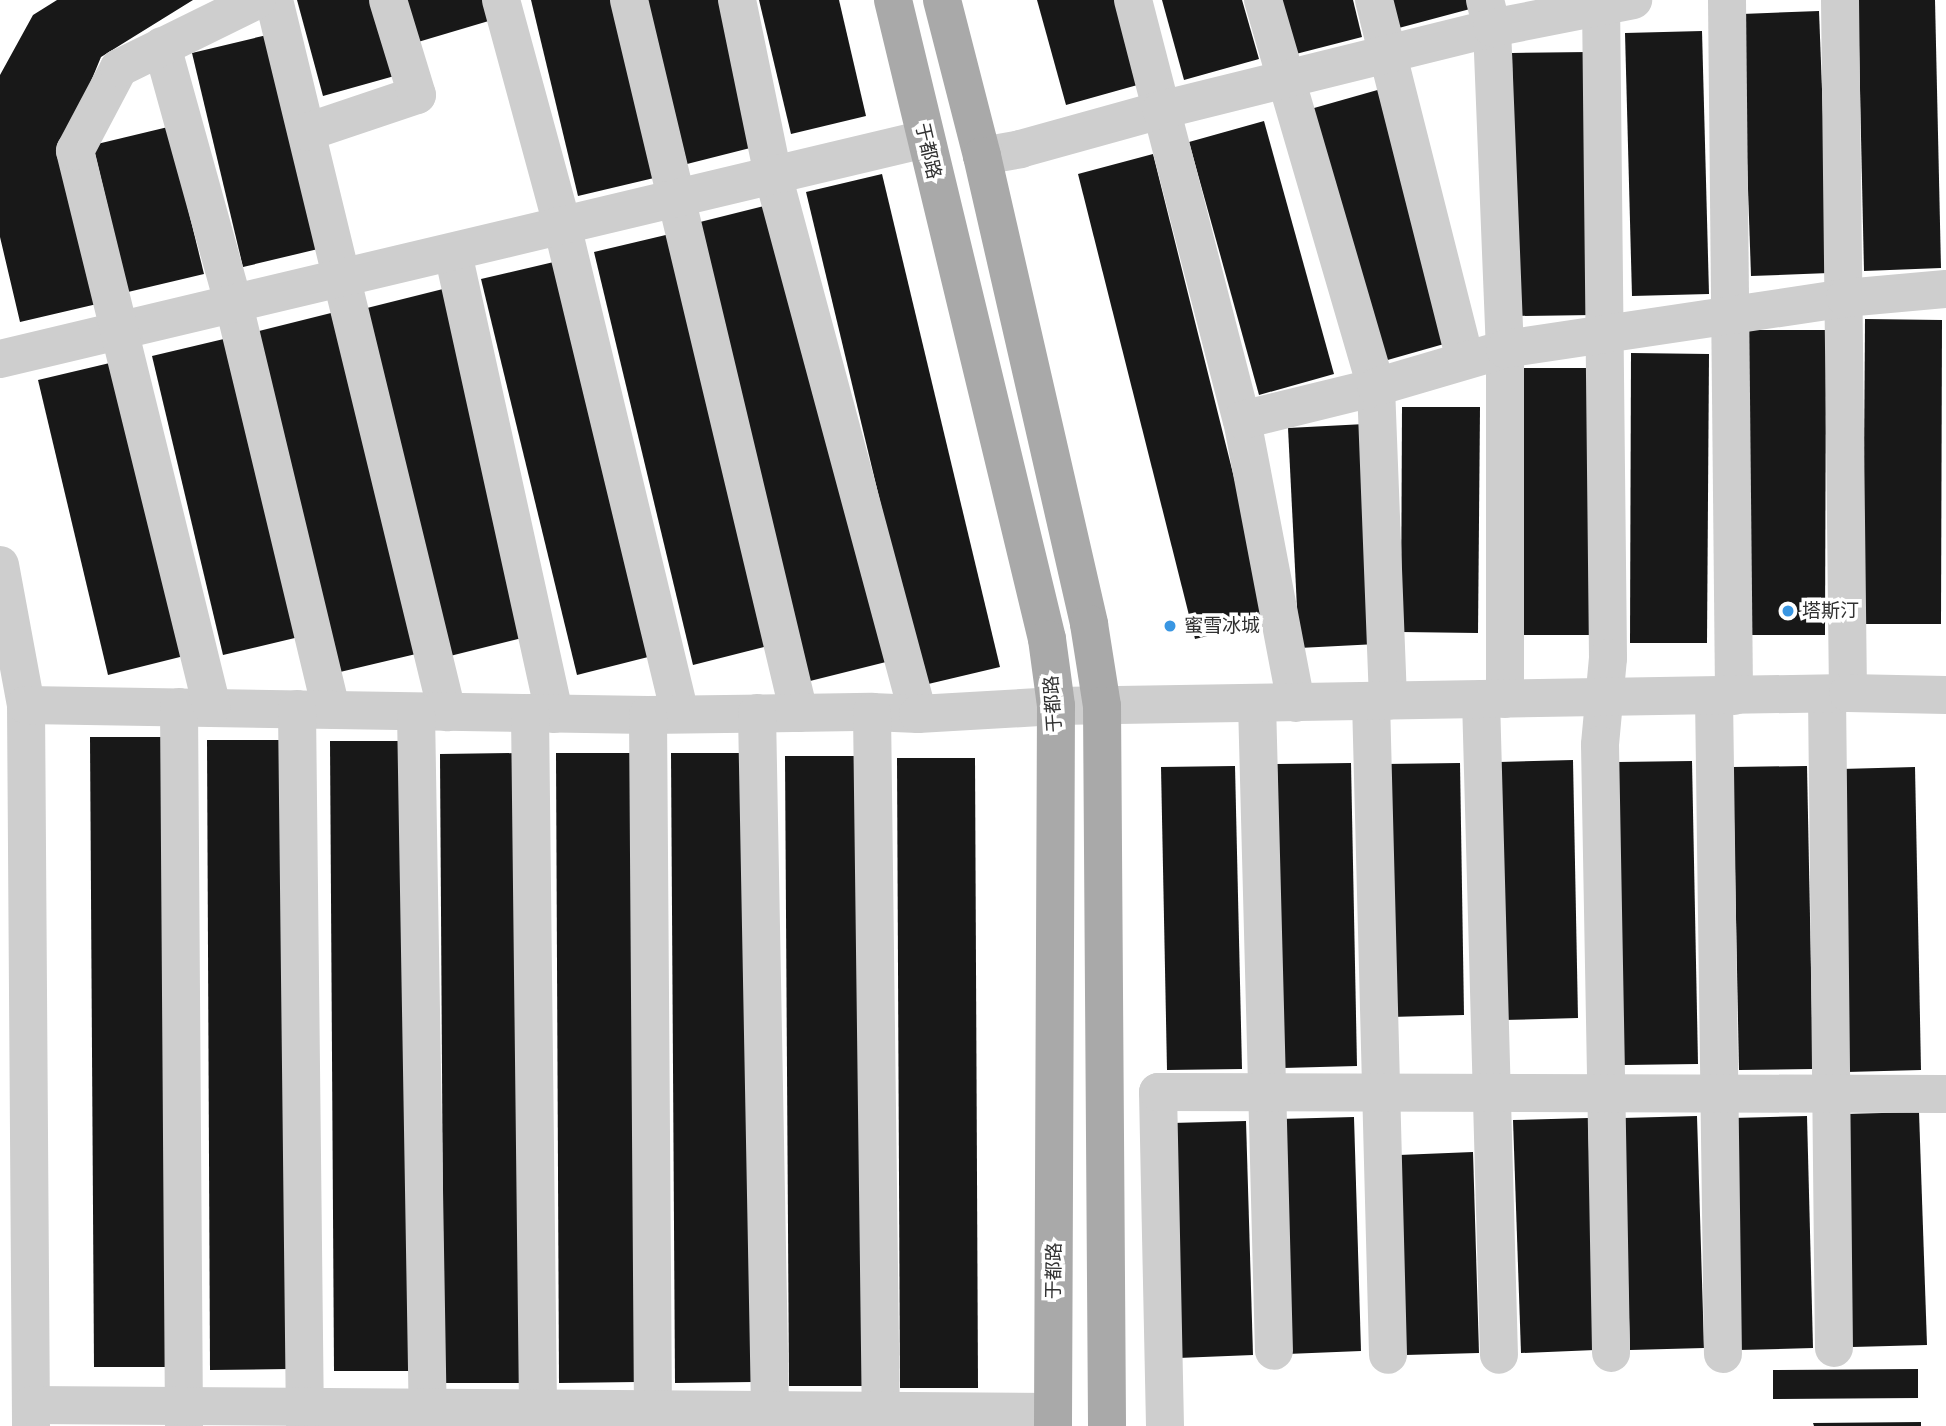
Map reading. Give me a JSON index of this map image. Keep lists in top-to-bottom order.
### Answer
{
  "streets": {
    "main road": ["于都路"]
  },
  "places": ["塔斯汀", "蜜雪冰城"]
}
